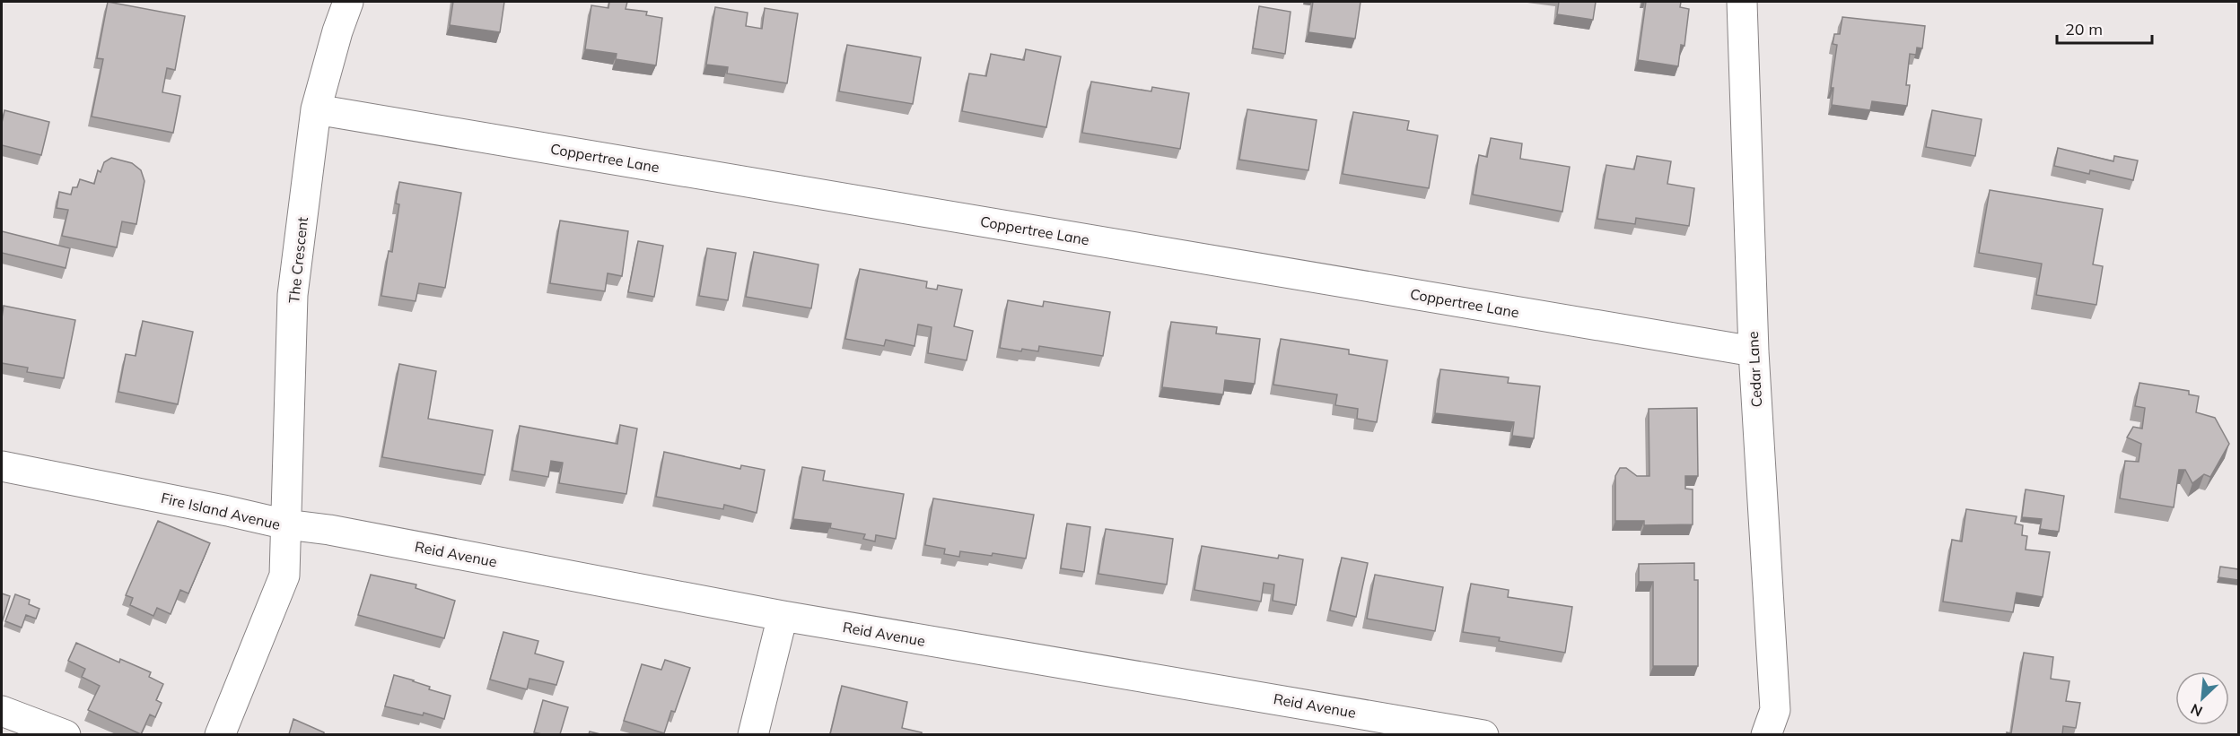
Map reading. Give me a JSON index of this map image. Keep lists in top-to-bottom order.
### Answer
{
  "streets": {
    "street": [
      "Coppertree Lane",
      "The Crescent",
      "Cedar Lane",
      "Fire Island Avenue",
      "Reid Avenue"
    ]
  },
  "crossings": [
    ["Coppertree Lane", "The Crescent"],
    ["Coppertree Lane", "Cedar Lane"],
    ["The Crescent", "Fire Island Avenue"],
    ["The Crescent", "Reid Avenue"],
    ["Fire Island Avenue", "Reid Avenue"]
  ],
  "scale_bar": "20 m",
  "north": "bottom left"
}
